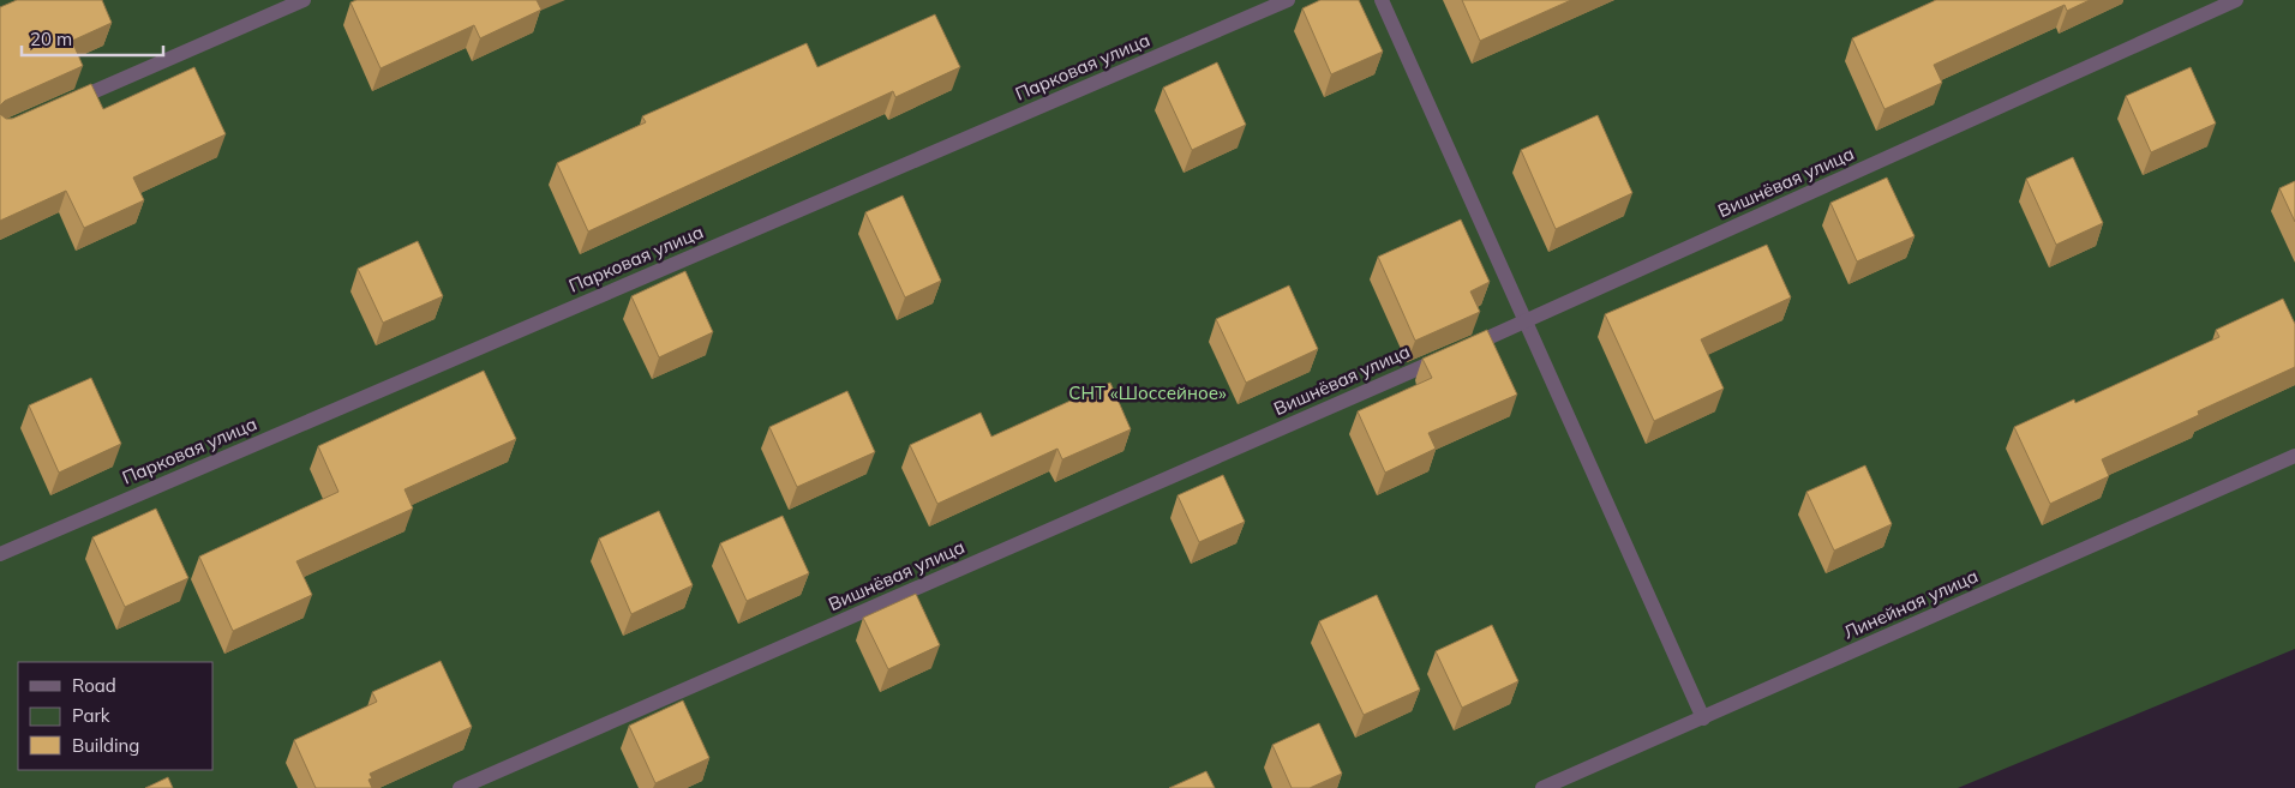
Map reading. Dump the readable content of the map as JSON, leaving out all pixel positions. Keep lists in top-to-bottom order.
{
  "streets": {
    "street": ["Парковая улица", "Вишнёвая улица", "Линейная улица"]
  },
  "parks": ["СНТ «Шоссейное»"],
  "legend": ["Road", "Park", "Building"],
  "scale_bar": "20 m"
}
